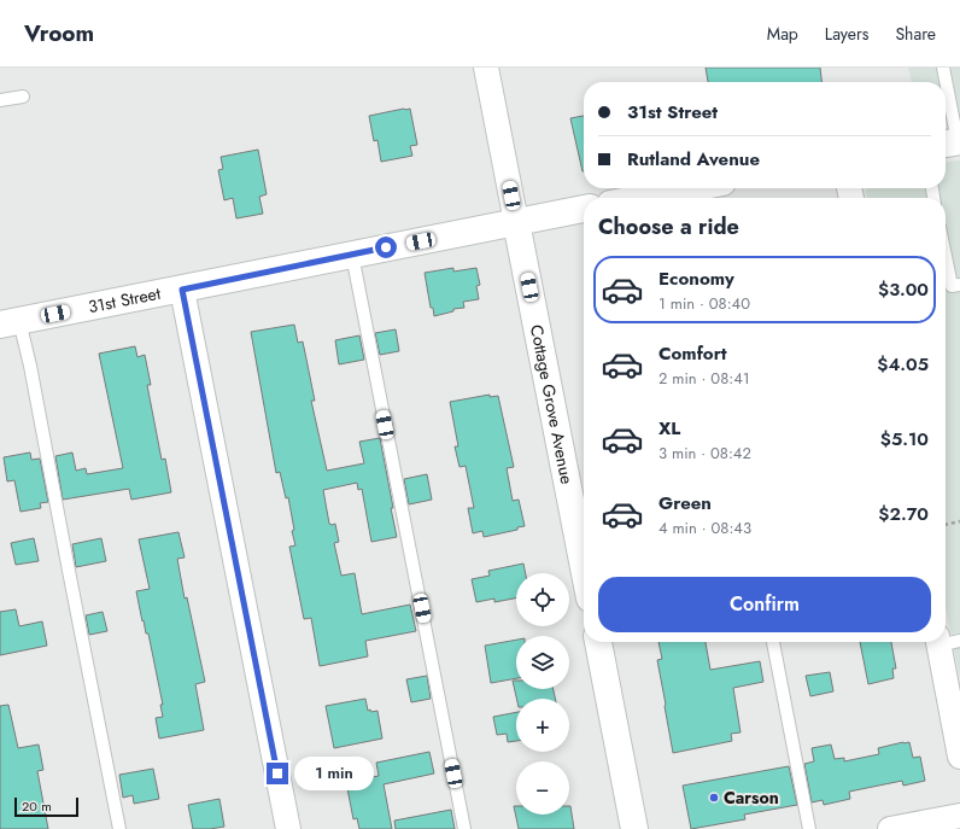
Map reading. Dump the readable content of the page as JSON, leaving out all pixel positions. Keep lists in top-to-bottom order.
{
  "streets": {
    "main road": ["31st Street", "Cottage Grove Avenue"]
  },
  "crossings": [
    ["31st Street", "Cottage Grove Avenue"]
  ],
  "places": ["Carson"],
  "scale_bar": "20 m",
  "page": {
    "header": "Vroom",
    "nav": ["Map", "Layers", "Share"],
    "banner": ["31st Street", "Rutland Avenue"],
    "heading": "Choose a ride",
    "list": [
      {
        "name": "Economy",
        "note": "1 min · 08:40",
        "value": "$3.00"
      },
      {
        "name": "Comfort",
        "note": "2 min · 08:41",
        "value": "$4.05"
      },
      {
        "name": "XL",
        "note": "3 min · 08:42",
        "value": "$5.10"
      },
      {
        "name": "Green",
        "note": "4 min · 08:43",
        "value": "$2.70"
      }
    ],
    "buttons": "Confirm",
    "map_buttons": ["+", "−"],
    "bubble": "1 min",
    "scale": "20 m"
  }
}
